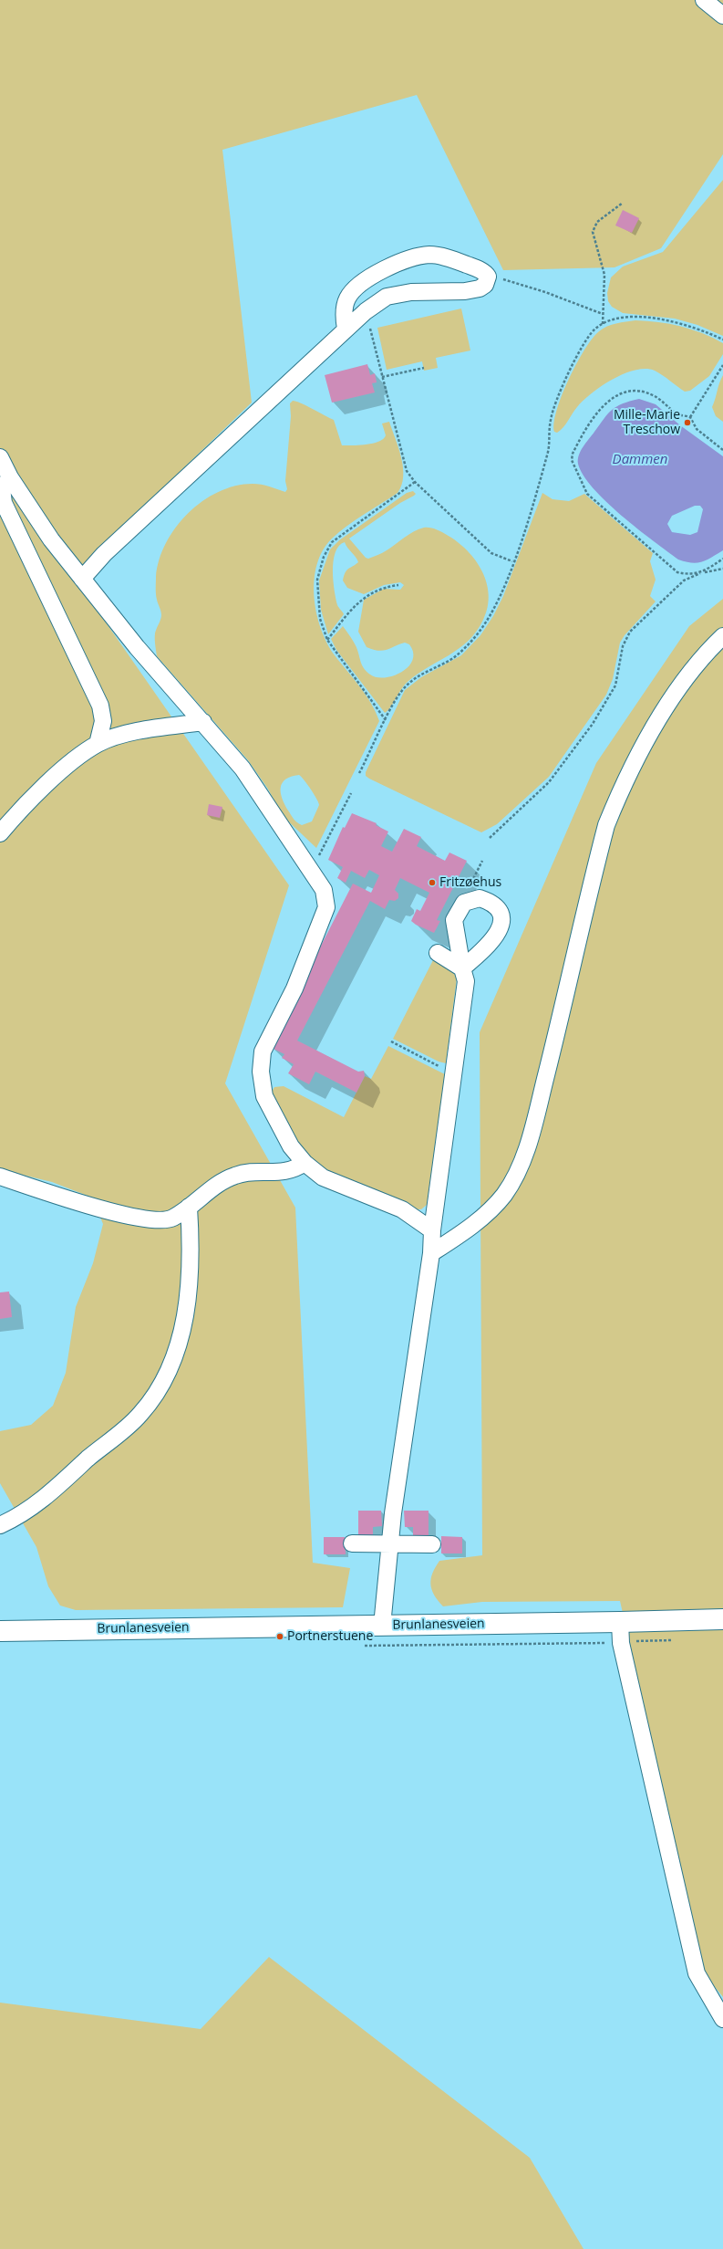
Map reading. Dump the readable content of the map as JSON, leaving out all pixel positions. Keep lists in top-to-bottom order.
{
  "streets": {
    "main road": ["Brunlanesveien"]
  },
  "water": ["Dammen"],
  "places": ["Mille-Marie Treschow", "Fritzøehus", "Portnerstuene"]
}
